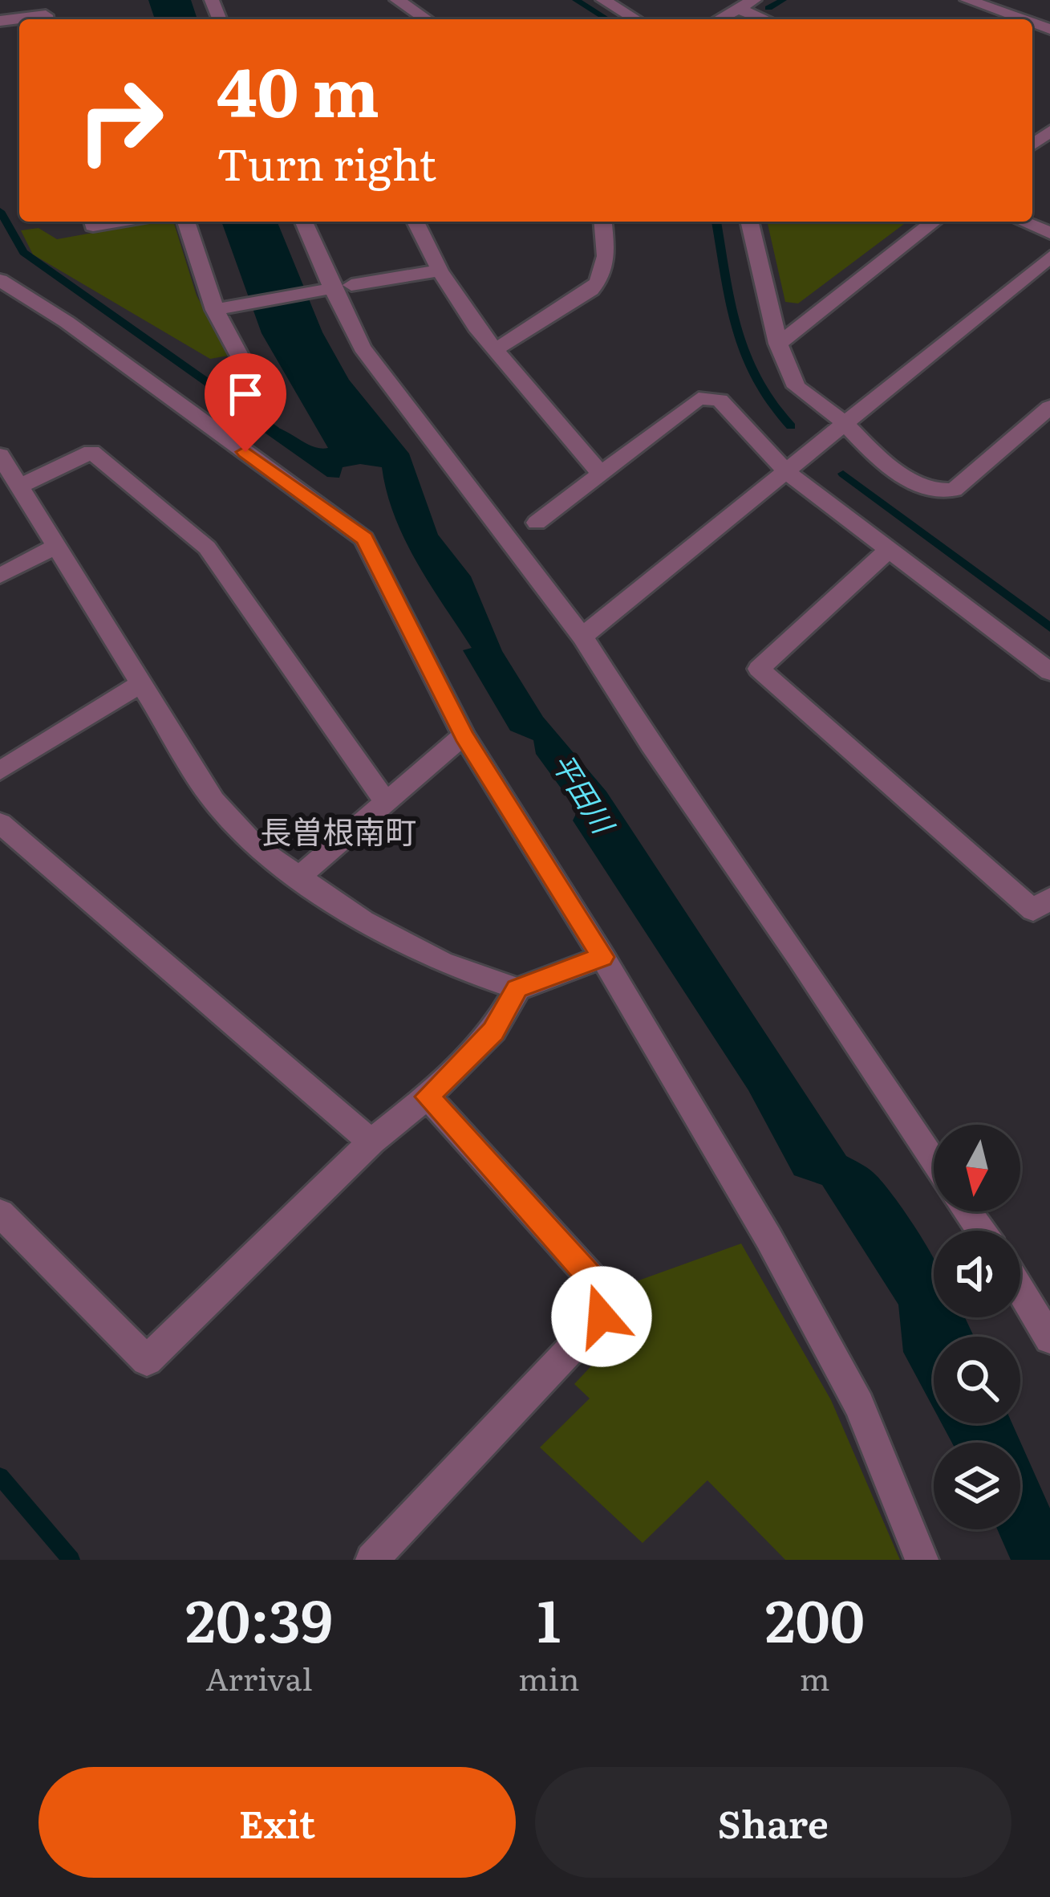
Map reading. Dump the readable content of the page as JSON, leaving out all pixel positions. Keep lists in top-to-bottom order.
{
  "districts": ["長曽根南町"],
  "water": ["平田川"],
  "north": "bottom",
  "page": {
    "turn": ["40 m", "Turn right"],
    "eta": [
      "20:39",
      "Arrival",
      "1",
      "min",
      "200",
      "m"
    ],
    "buttons": ["Exit", "Share"]
  }
}
